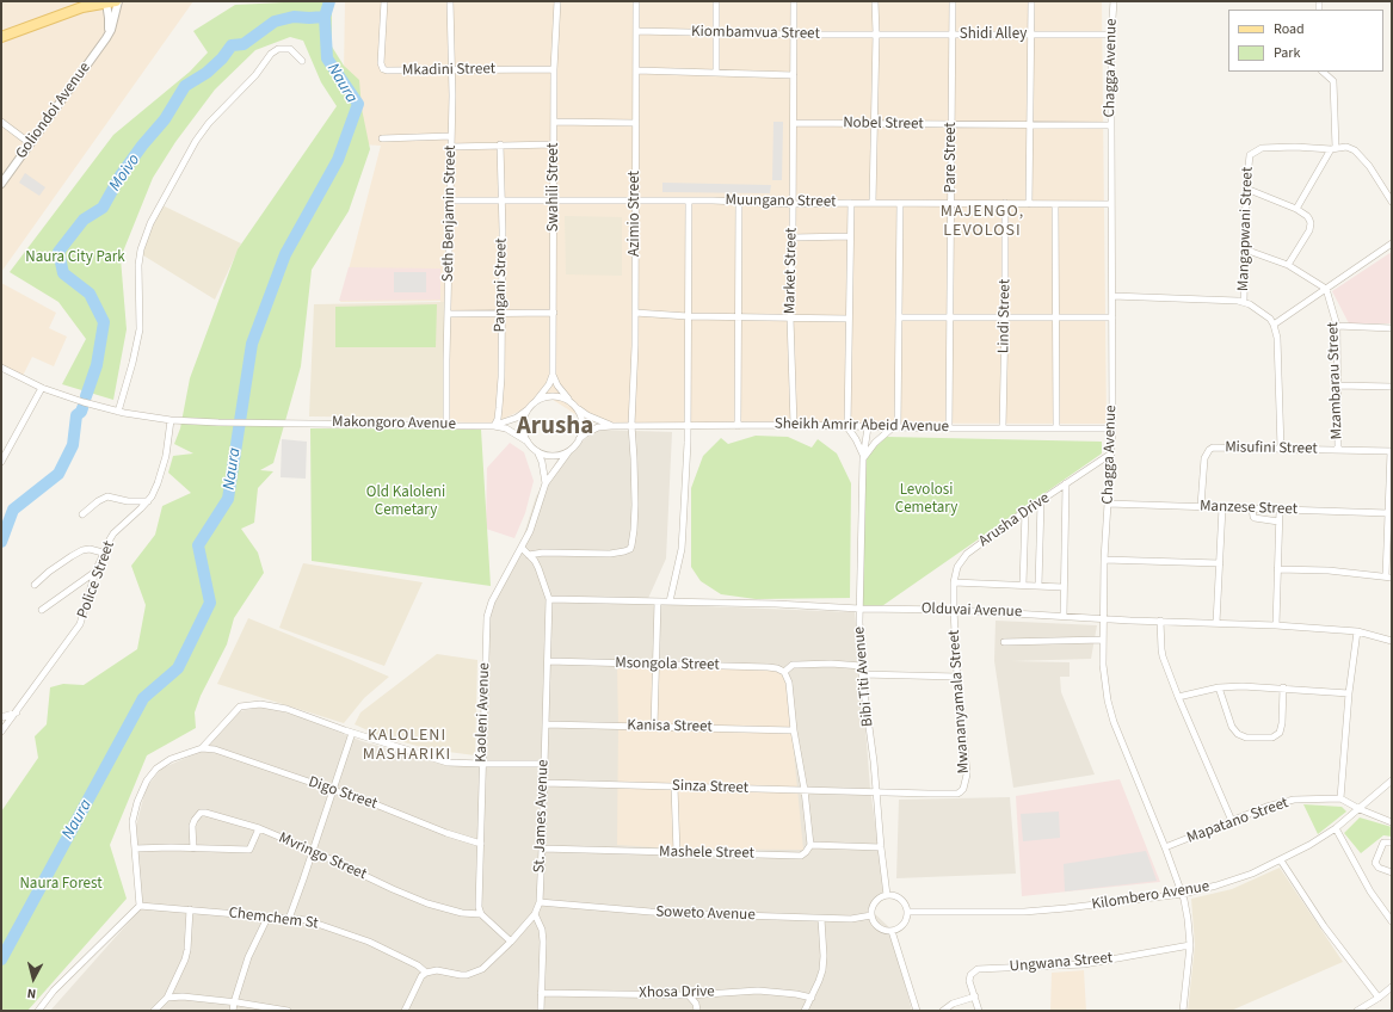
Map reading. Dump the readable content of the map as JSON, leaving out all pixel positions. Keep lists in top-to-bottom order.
{
  "streets": {
    "street": [
      "Kiombamvua Street",
      "Shidi Alley",
      "Chagga Avenue",
      "Mkadini Street",
      "Goliondoi Avenue",
      "Nobel Street",
      "Pare Street",
      "Swahili Street",
      "Muungano Street",
      "Seth Benjamin Street",
      "Azimio Street",
      "Mangapwani Street",
      "Market Street",
      "Pangani Street",
      "Lindi Street",
      "Mzambarau Street",
      "Makongoro Avenue",
      "Sheikh Amrir Abeid Avenue",
      "Misufini Street",
      "Manzese Street",
      "Arusha Drive",
      "Police Street",
      "Olduvai Avenue",
      "Msongola Street",
      "Bibi Titi Avenue",
      "Mwananyamala Street",
      "Kaoleni Avenue",
      "Kanisa Street",
      "Sinza Street",
      "Digo Street",
      "St. James Avenue",
      "Mapatano Street",
      "Mashele Street",
      "Mvringo Street",
      "Kilombero Avenue",
      "Soweto Avenue",
      "Chemchem St",
      "Ungwana Street",
      "Xhosa Drive"
    ]
  },
  "crossings": [
    ["Kiombamvua Street", "Shidi Alley"],
    ["Kiombamvua Street", "Azimio Street"],
    ["Kiombamvua Street", "Market Street"],
    ["Shidi Alley", "Chagga Avenue"],
    ["Shidi Alley", "Pare Street"],
    ["Chagga Avenue", "Nobel Street"],
    ["Chagga Avenue", "Muungano Street"],
    ["Chagga Avenue", "Sheikh Amrir Abeid Avenue"],
    ["Chagga Avenue", "Manzese Street"],
    ["Chagga Avenue", "Arusha Drive"],
    ["Chagga Avenue", "Olduvai Avenue"],
    ["Chagga Avenue", "Mapatano Street"],
    ["Chagga Avenue", "Kilombero Avenue"],
    ["Chagga Avenue", "Ungwana Street"],
    ["Mkadini Street", "Swahili Street"],
    ["Mkadini Street", "Seth Benjamin Street"],
    ["Nobel Street", "Pare Street"],
    ["Nobel Street", "Market Street"],
    ["Pare Street", "Muungano Street"],
    ["Pare Street", "Sheikh Amrir Abeid Avenue"],
    ["Swahili Street", "Muungano Street"],
    ["Swahili Street", "Makongoro Avenue"],
    ["Swahili Street", "Sheikh Amrir Abeid Avenue"],
    ["Swahili Street", "Kaoleni Avenue"],
    ["Muungano Street", "Seth Benjamin Street"],
    ["Muungano Street", "Azimio Street"],
    ["Muungano Street", "Market Street"],
    ["Muungano Street", "Pangani Street"],
    ["Muungano Street", "Lindi Street"],
    ["Seth Benjamin Street", "Makongoro Avenue"],
    ["Azimio Street", "Sheikh Amrir Abeid Avenue"],
    ["Azimio Street", "St. James Avenue"],
    ["Market Street", "Sheikh Amrir Abeid Avenue"],
    ["Pangani Street", "Makongoro Avenue"],
    ["Lindi Street", "Sheikh Amrir Abeid Avenue"],
    ["Mzambarau Street", "Misufini Street"],
    ["Makongoro Avenue", "Sheikh Amrir Abeid Avenue"],
    ["Makongoro Avenue", "Police Street"],
    ["Makongoro Avenue", "Kaoleni Avenue"],
    ["Sheikh Amrir Abeid Avenue", "Bibi Titi Avenue"],
    ["Sheikh Amrir Abeid Avenue", "Kaoleni Avenue"],
    ["Misufini Street", "Manzese Street"],
    ["Arusha Drive", "Olduvai Avenue"],
    ["Arusha Drive", "Mwananyamala Street"],
    ["Olduvai Avenue", "Bibi Titi Avenue"],
    ["Olduvai Avenue", "Mwananyamala Street"],
    ["Olduvai Avenue", "St. James Avenue"],
    ["Msongola Street", "St. James Avenue"],
    ["Bibi Titi Avenue", "Mwananyamala Street"],
    ["Bibi Titi Avenue", "Sinza Street"],
    ["Bibi Titi Avenue", "Kilombero Avenue"],
    ["Bibi Titi Avenue", "Soweto Avenue"],
    ["Mwananyamala Street", "Sinza Street"],
    ["Kaoleni Avenue", "Digo Street"],
    ["Kaoleni Avenue", "St. James Avenue"],
    ["Kaoleni Avenue", "Mvringo Street"],
    ["Kanisa Street", "St. James Avenue"],
    ["Sinza Street", "St. James Avenue"],
    ["St. James Avenue", "Mashele Street"],
    ["St. James Avenue", "Soweto Avenue"],
    ["St. James Avenue", "Chemchem St"],
    ["Kilombero Avenue", "Soweto Avenue"]
  ],
  "districts": ["MAJENGO, LEVOLOSI", "Arusha", "KALOLENI MASHARIKI"],
  "water": ["Naura", "Moivo"],
  "parks": [
    "Naura City Park",
    "Levolosi Cemetary",
    "Old Kaloleni Cemetary",
    "Naura Forest"
  ],
  "legend": ["Road", "Park"],
  "north": "bottom"
}
